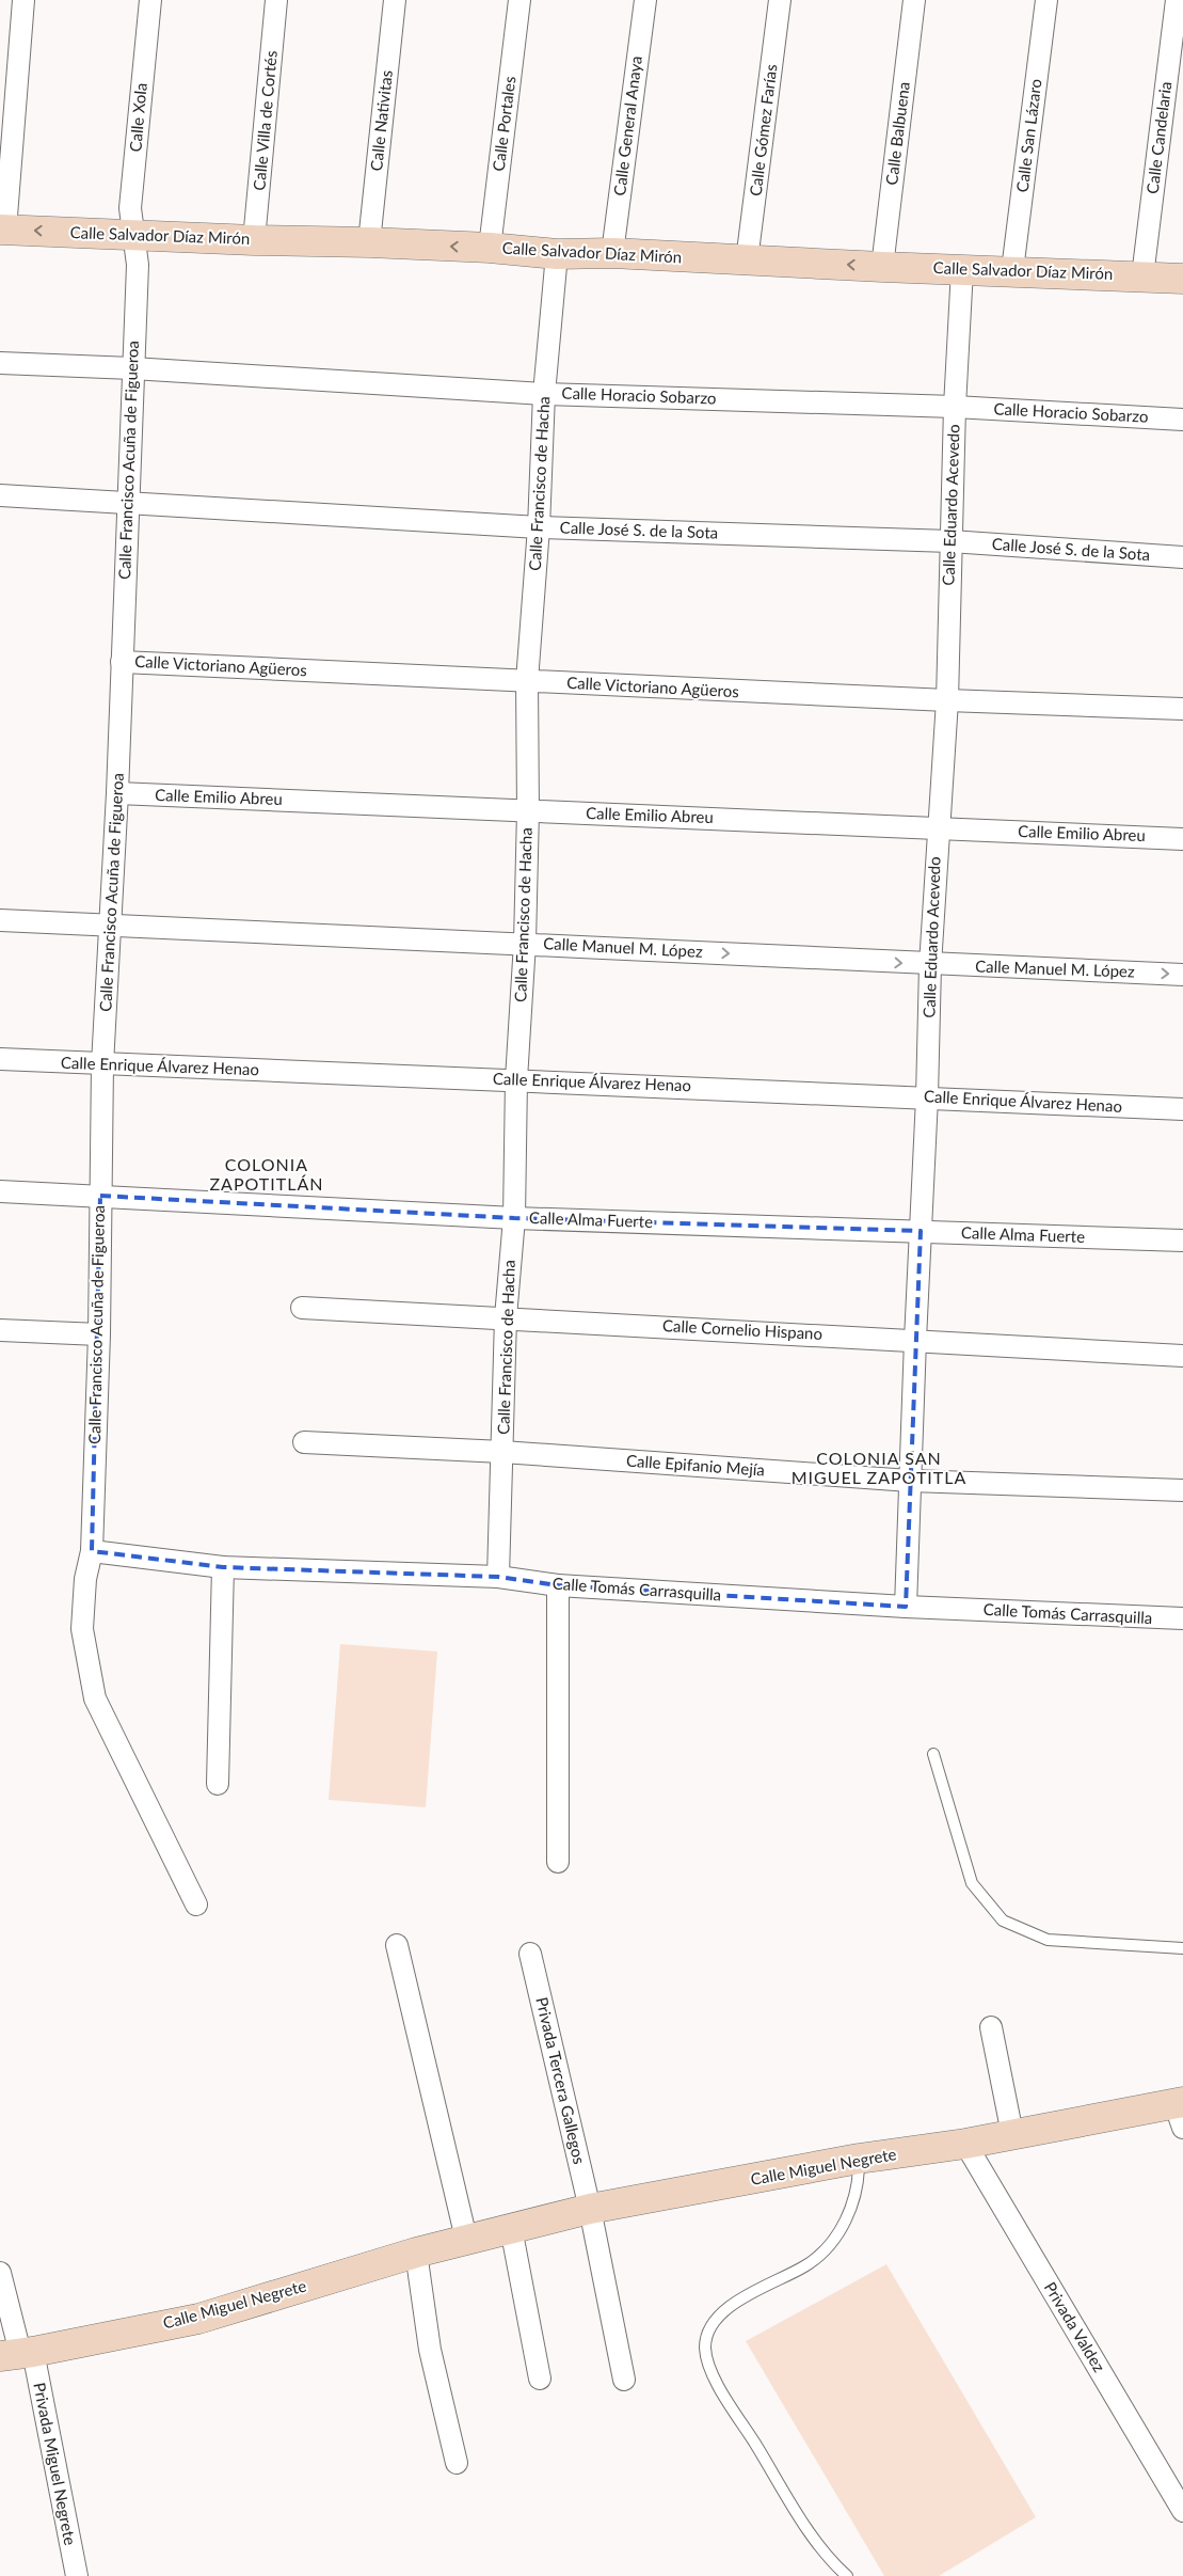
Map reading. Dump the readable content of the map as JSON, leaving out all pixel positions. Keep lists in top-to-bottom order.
{
  "streets": {
    "street": [
      "Calle Xola",
      "Calle Villa de Cortés",
      "Calle Nativitas",
      "Calle Portales",
      "Calle General Anaya",
      "Calle Gómez Farías",
      "Calle Balbuena",
      "Calle San Lázaro",
      "Calle Candelaria",
      "Calle Salvador Díaz Mirón",
      "Calle Horacio Sobarzo",
      "Calle Francisco Acuña de Figueroa",
      "Calle Francisco de Hacha",
      "Calle Eduardo Acevedo",
      "Calle José S. de la Sota",
      "Calle Victoriano Agüeros",
      "Calle Emilio Abreu",
      "Calle Manuel M. López",
      "Calle Enrique Álvarez Henao",
      "Calle Alma Fuerte",
      "Calle Cornelio Hispano",
      "Calle Epifanio Mejía",
      "Calle Tomás Carrasquilla",
      "Privada Tercera Gallegos",
      "Calle Miguel Negrete",
      "Privada Valdez",
      "Privada Miguel Negrete"
    ]
  },
  "crossings": [
    ["Calle Xola", "Calle Salvador Díaz Mirón"],
    ["Calle Xola", "Calle Francisco Acuña de Figueroa"],
    ["Calle Villa de Cortés", "Calle Salvador Díaz Mirón"],
    ["Calle Nativitas", "Calle Salvador Díaz Mirón"],
    ["Calle Portales", "Calle Salvador Díaz Mirón"],
    ["Calle General Anaya", "Calle Salvador Díaz Mirón"],
    ["Calle Gómez Farías", "Calle Salvador Díaz Mirón"],
    ["Calle Balbuena", "Calle Salvador Díaz Mirón"],
    ["Calle San Lázaro", "Calle Salvador Díaz Mirón"],
    ["Calle Candelaria", "Calle Salvador Díaz Mirón"],
    ["Calle Salvador Díaz Mirón", "Calle Francisco Acuña de Figueroa"],
    ["Calle Salvador Díaz Mirón", "Calle Francisco de Hacha"],
    ["Calle Salvador Díaz Mirón", "Calle Eduardo Acevedo"],
    ["Calle Horacio Sobarzo", "Calle Francisco Acuña de Figueroa"],
    ["Calle Horacio Sobarzo", "Calle Francisco de Hacha"],
    ["Calle Horacio Sobarzo", "Calle Eduardo Acevedo"],
    ["Calle Francisco Acuña de Figueroa", "Calle José S. de la Sota"],
    ["Calle Francisco Acuña de Figueroa", "Calle Victoriano Agüeros"],
    ["Calle Francisco Acuña de Figueroa", "Calle Emilio Abreu"],
    ["Calle Francisco Acuña de Figueroa", "Calle Manuel M. López"],
    ["Calle Francisco Acuña de Figueroa", "Calle Enrique Álvarez Henao"],
    ["Calle Francisco Acuña de Figueroa", "Calle Alma Fuerte"],
    ["Calle Francisco Acuña de Figueroa", "Calle Tomás Carrasquilla"],
    ["Calle Francisco de Hacha", "Calle José S. de la Sota"],
    ["Calle Francisco de Hacha", "Calle Victoriano Agüeros"],
    ["Calle Francisco de Hacha", "Calle Emilio Abreu"],
    ["Calle Francisco de Hacha", "Calle Manuel M. López"],
    ["Calle Francisco de Hacha", "Calle Enrique Álvarez Henao"],
    ["Calle Francisco de Hacha", "Calle Alma Fuerte"],
    ["Calle Francisco de Hacha", "Calle Cornelio Hispano"],
    ["Calle Francisco de Hacha", "Calle Epifanio Mejía"],
    ["Calle Francisco de Hacha", "Calle Tomás Carrasquilla"],
    ["Calle Eduardo Acevedo", "Calle José S. de la Sota"],
    ["Calle Eduardo Acevedo", "Calle Victoriano Agüeros"],
    ["Calle Eduardo Acevedo", "Calle Emilio Abreu"],
    ["Calle Eduardo Acevedo", "Calle Manuel M. López"],
    ["Calle Eduardo Acevedo", "Calle Enrique Álvarez Henao"],
    ["Calle Eduardo Acevedo", "Calle Alma Fuerte"],
    ["Calle Eduardo Acevedo", "Calle Cornelio Hispano"],
    ["Calle Eduardo Acevedo", "Calle Epifanio Mejía"],
    ["Calle Eduardo Acevedo", "Calle Tomás Carrasquilla"],
    ["Privada Tercera Gallegos", "Calle Miguel Negrete"],
    ["Calle Miguel Negrete", "Privada Valdez"],
    ["Calle Miguel Negrete", "Privada Miguel Negrete"]
  ],
  "one_way": ["Calle Manuel M. López"],
  "districts": ["COLONIA ZAPOTITLÁN", "COLONIA SAN MIGUEL ZAPOTITLA"]
}
